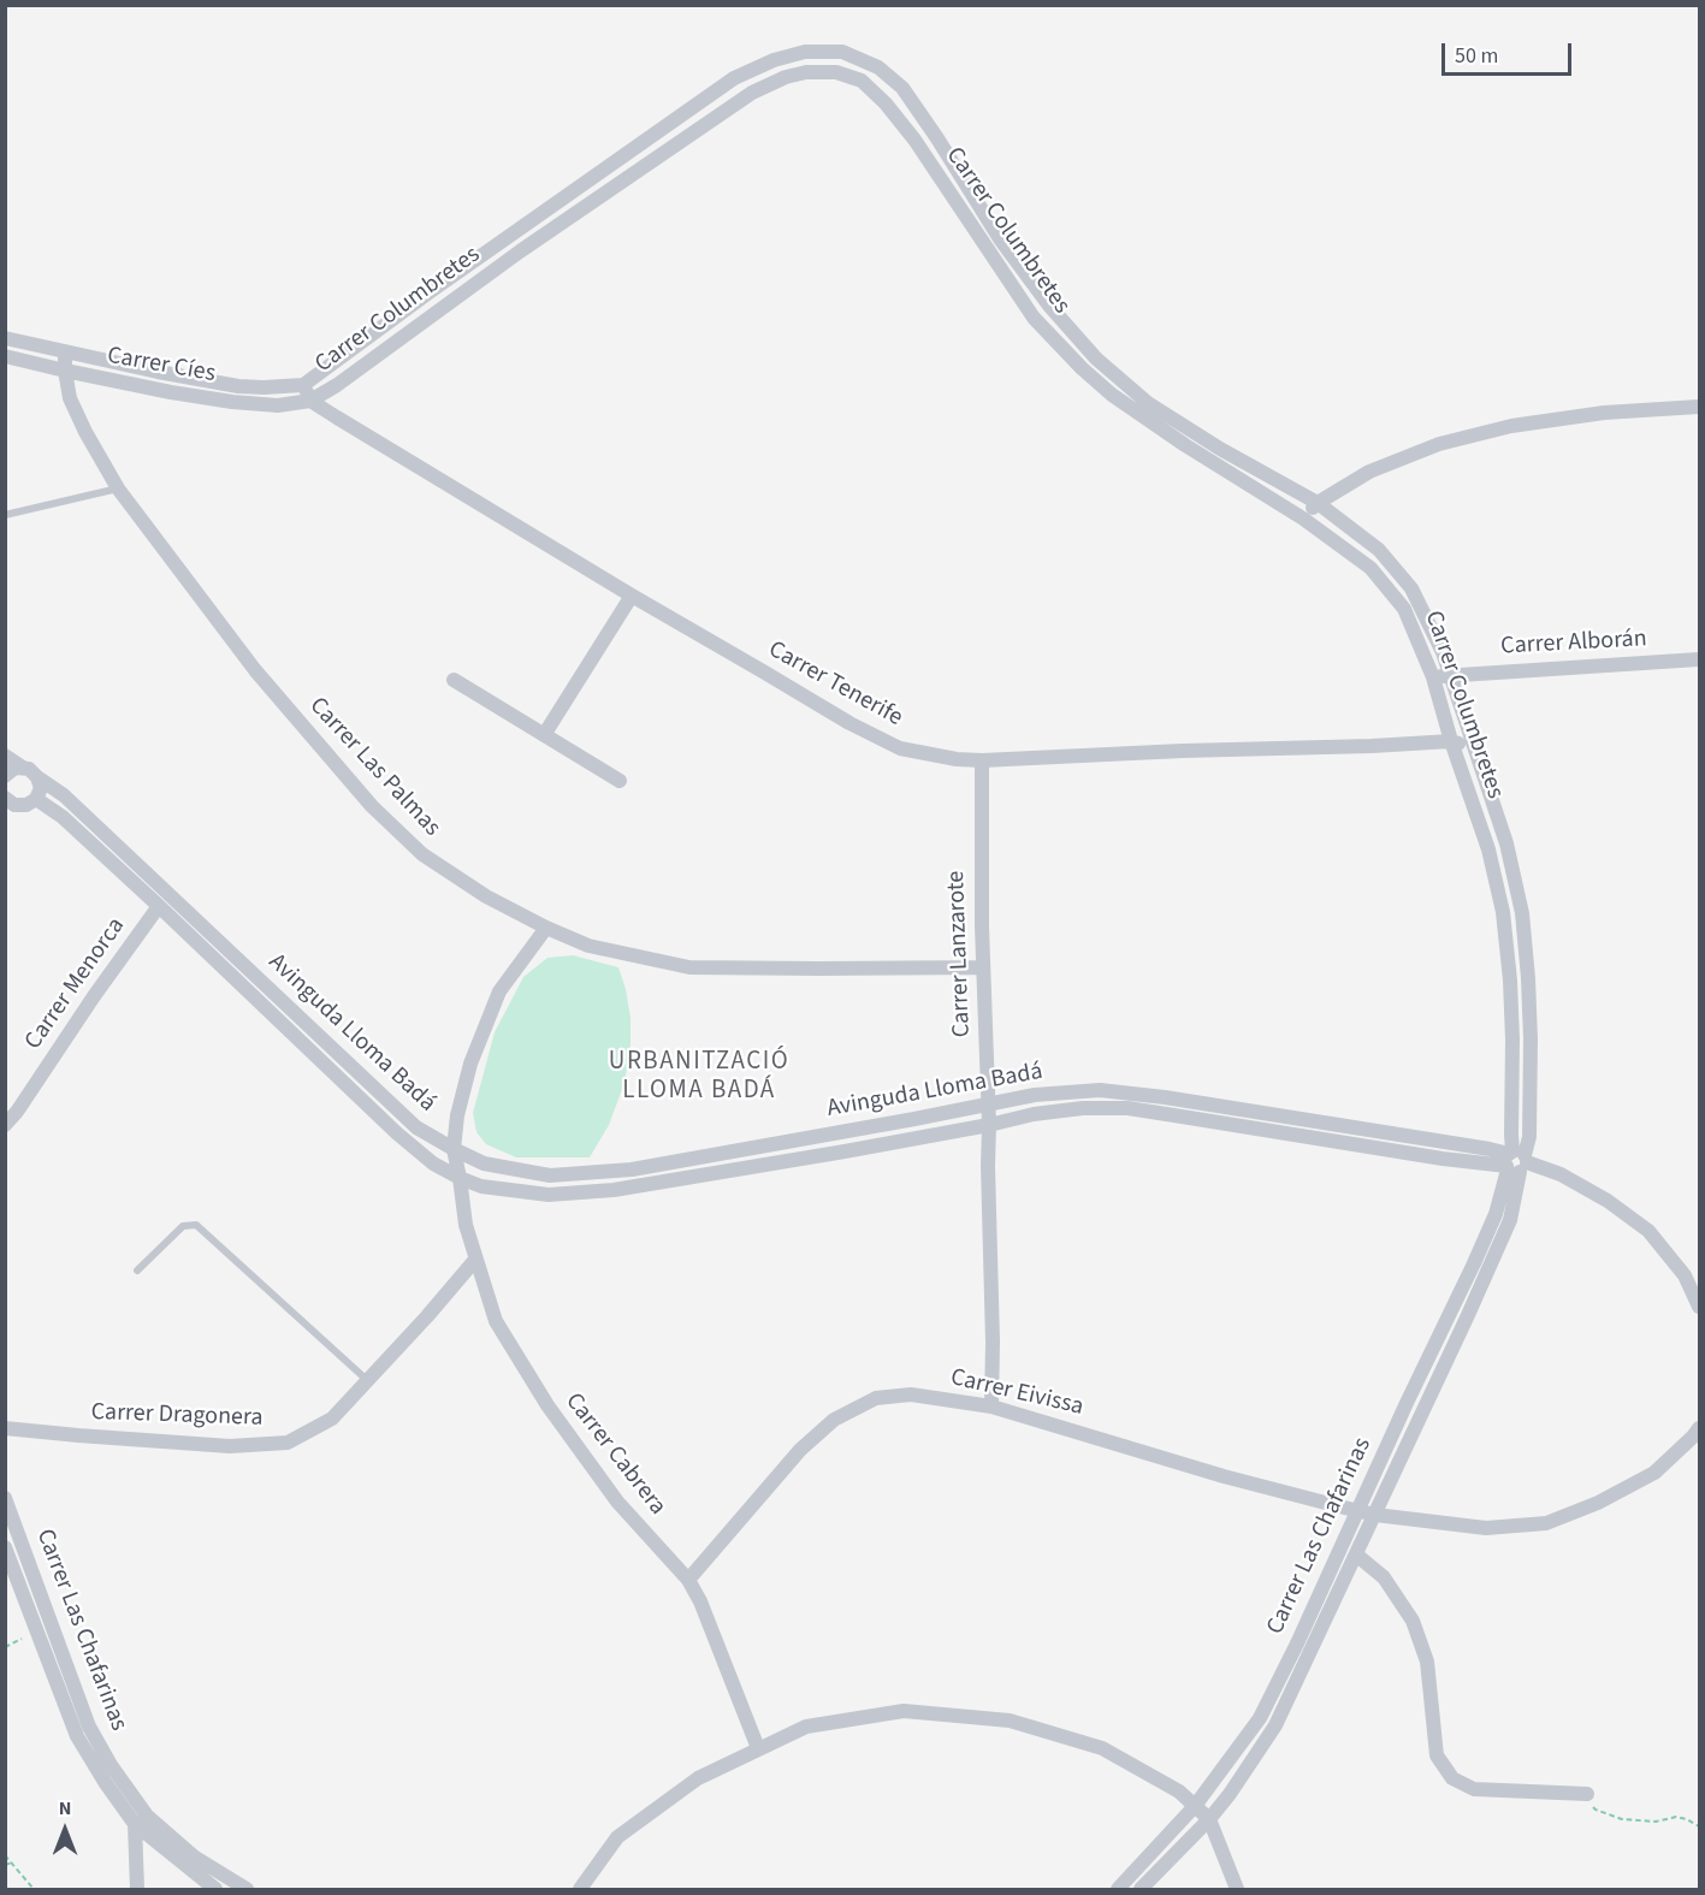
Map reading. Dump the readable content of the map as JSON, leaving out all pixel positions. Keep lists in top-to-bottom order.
{
  "streets": {
    "street": [
      "Carrer Columbretes",
      "Carrer Cíes",
      "Carrer Alborán",
      "Carrer Tenerife",
      "Carrer Las Palmas",
      "Carrer Lanzarote",
      "Carrer Menorca",
      "Avinguda Lloma Badá",
      "Carrer Eivissa",
      "Carrer Dragonera",
      "Carrer Cabrera",
      "Carrer Las Chafarinas"
    ]
  },
  "crossings": [
    ["Carrer Columbretes", "Carrer Cíes"],
    ["Carrer Columbretes", "Carrer Alborán"],
    ["Carrer Columbretes", "Carrer Tenerife"],
    ["Carrer Columbretes", "Avinguda Lloma Badá"],
    ["Carrer Columbretes", "Carrer Las Chafarinas"],
    ["Carrer Cíes", "Carrer Tenerife"],
    ["Carrer Cíes", "Carrer Las Palmas"],
    ["Carrer Tenerife", "Carrer Lanzarote"],
    ["Carrer Las Palmas", "Carrer Lanzarote"],
    ["Carrer Las Palmas", "Carrer Cabrera"],
    ["Carrer Lanzarote", "Avinguda Lloma Badá"],
    ["Carrer Lanzarote", "Carrer Eivissa"],
    ["Carrer Menorca", "Avinguda Lloma Badá"],
    ["Avinguda Lloma Badá", "Carrer Cabrera"],
    ["Avinguda Lloma Badá", "Carrer Las Chafarinas"],
    ["Carrer Eivissa", "Carrer Cabrera"],
    ["Carrer Eivissa", "Carrer Las Chafarinas"],
    ["Carrer Dragonera", "Carrer Cabrera"]
  ],
  "districts": ["URBANITZACIÓ LLOMA BADÁ"],
  "scale_bar": "50 m",
  "north": "top"
}
